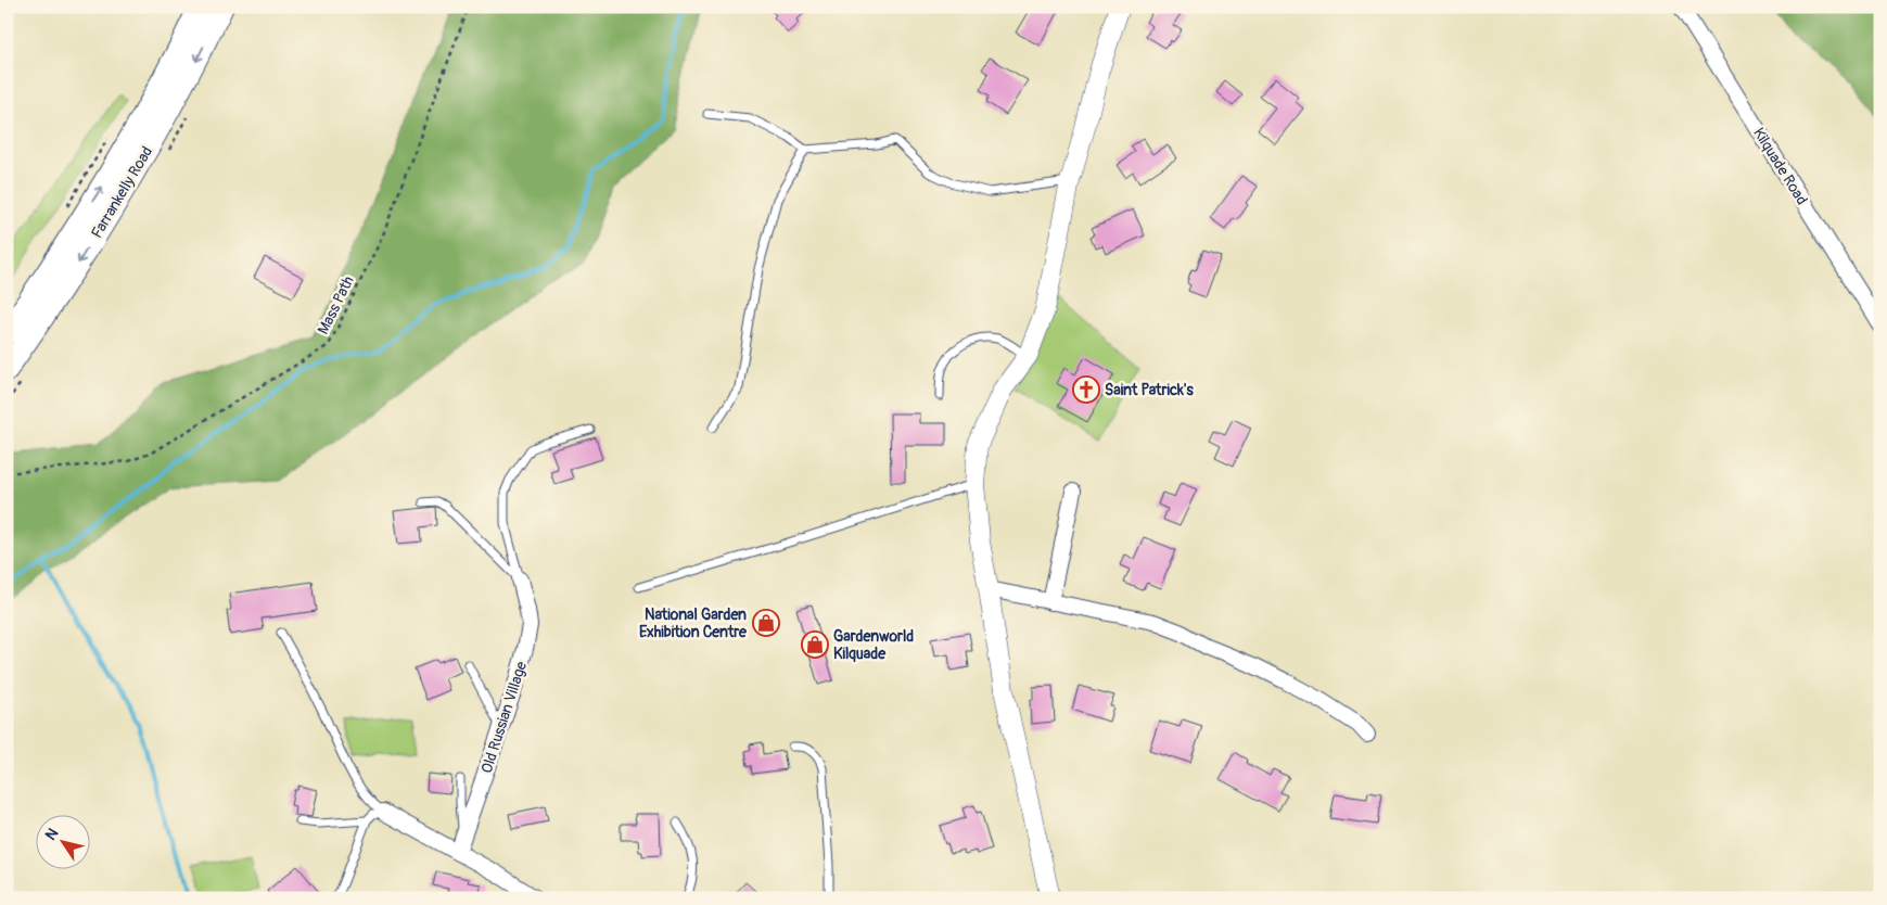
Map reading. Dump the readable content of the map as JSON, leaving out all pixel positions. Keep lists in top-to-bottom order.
{
  "streets": {
    "main road": ["Farrankelly Road"],
    "street": ["Kilquade Road", "Old Russian Village"],
    "path": ["Mass Path"]
  },
  "places": {
    "church": ["Saint Patrick's"],
    "shop": ["National Garden Exhibition Centre", "Gardenworld Kilquade"]
  },
  "north": "top left"
}
